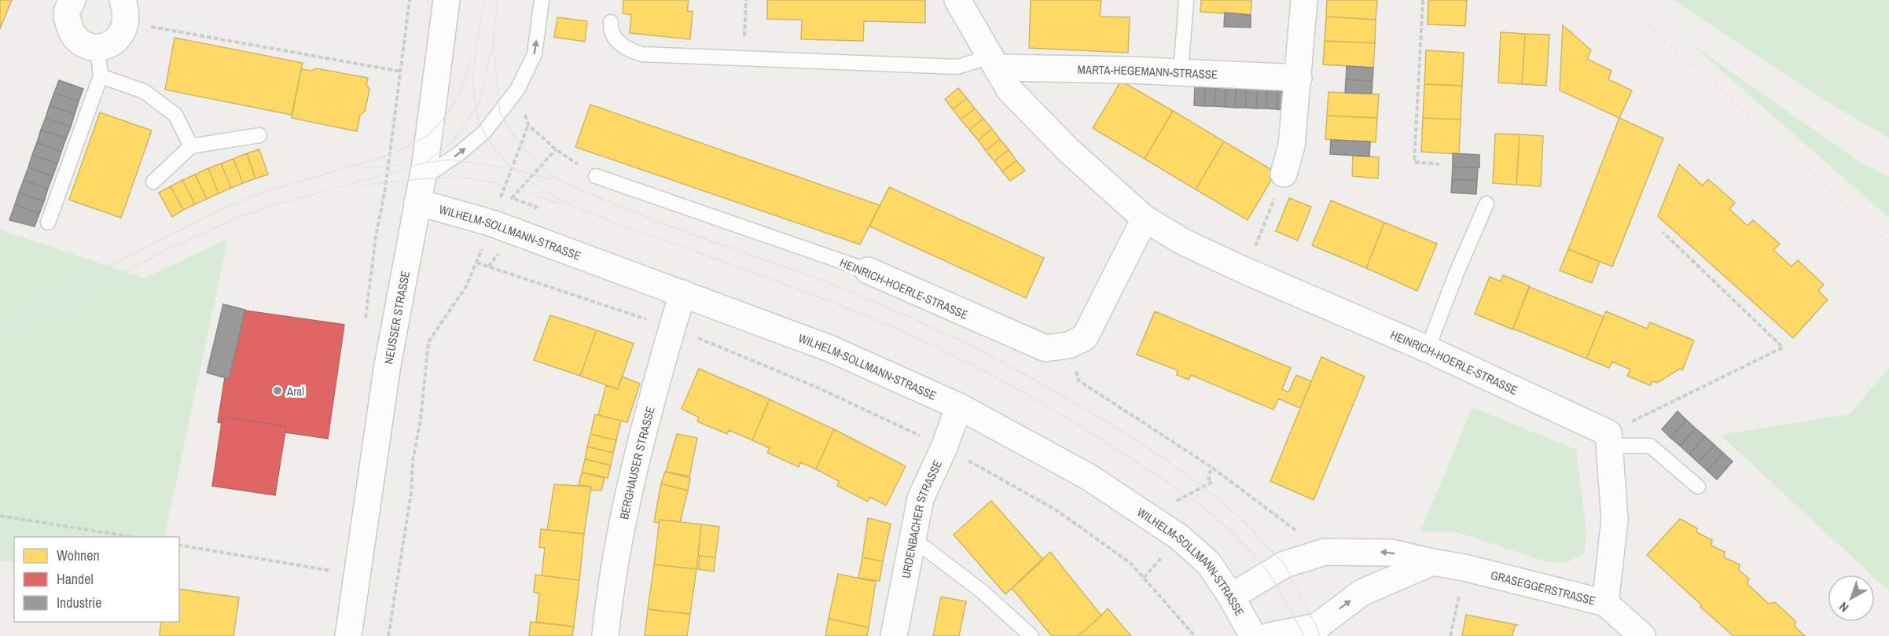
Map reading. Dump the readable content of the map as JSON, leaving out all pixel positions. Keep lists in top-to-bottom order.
{
  "streets": {
    "street": [
      "MARTA-HEGEMANN-STRASSE",
      "WILHELM-SOLLMANN-STRASSE",
      "HEINRICH-HOERLE-STRASSE",
      "NEUSSER STRASSE",
      "BERGHAUSER STRASSE",
      "URDENBACHER STRASSE",
      "GRASEGGERSTRASSE"
    ]
  },
  "crossings": [
    ["MARTA-HEGEMANN-STRASSE", "HEINRICH-HOERLE-STRASSE"],
    ["WILHELM-SOLLMANN-STRASSE", "NEUSSER STRASSE"],
    ["WILHELM-SOLLMANN-STRASSE", "BERGHAUSER STRASSE"],
    ["WILHELM-SOLLMANN-STRASSE", "URDENBACHER STRASSE"],
    ["WILHELM-SOLLMANN-STRASSE", "GRASEGGERSTRASSE"]
  ],
  "places": ["Aral"],
  "legend": ["Wohnen", "Handel", "Industrie"],
  "north": "bottom left"
}
